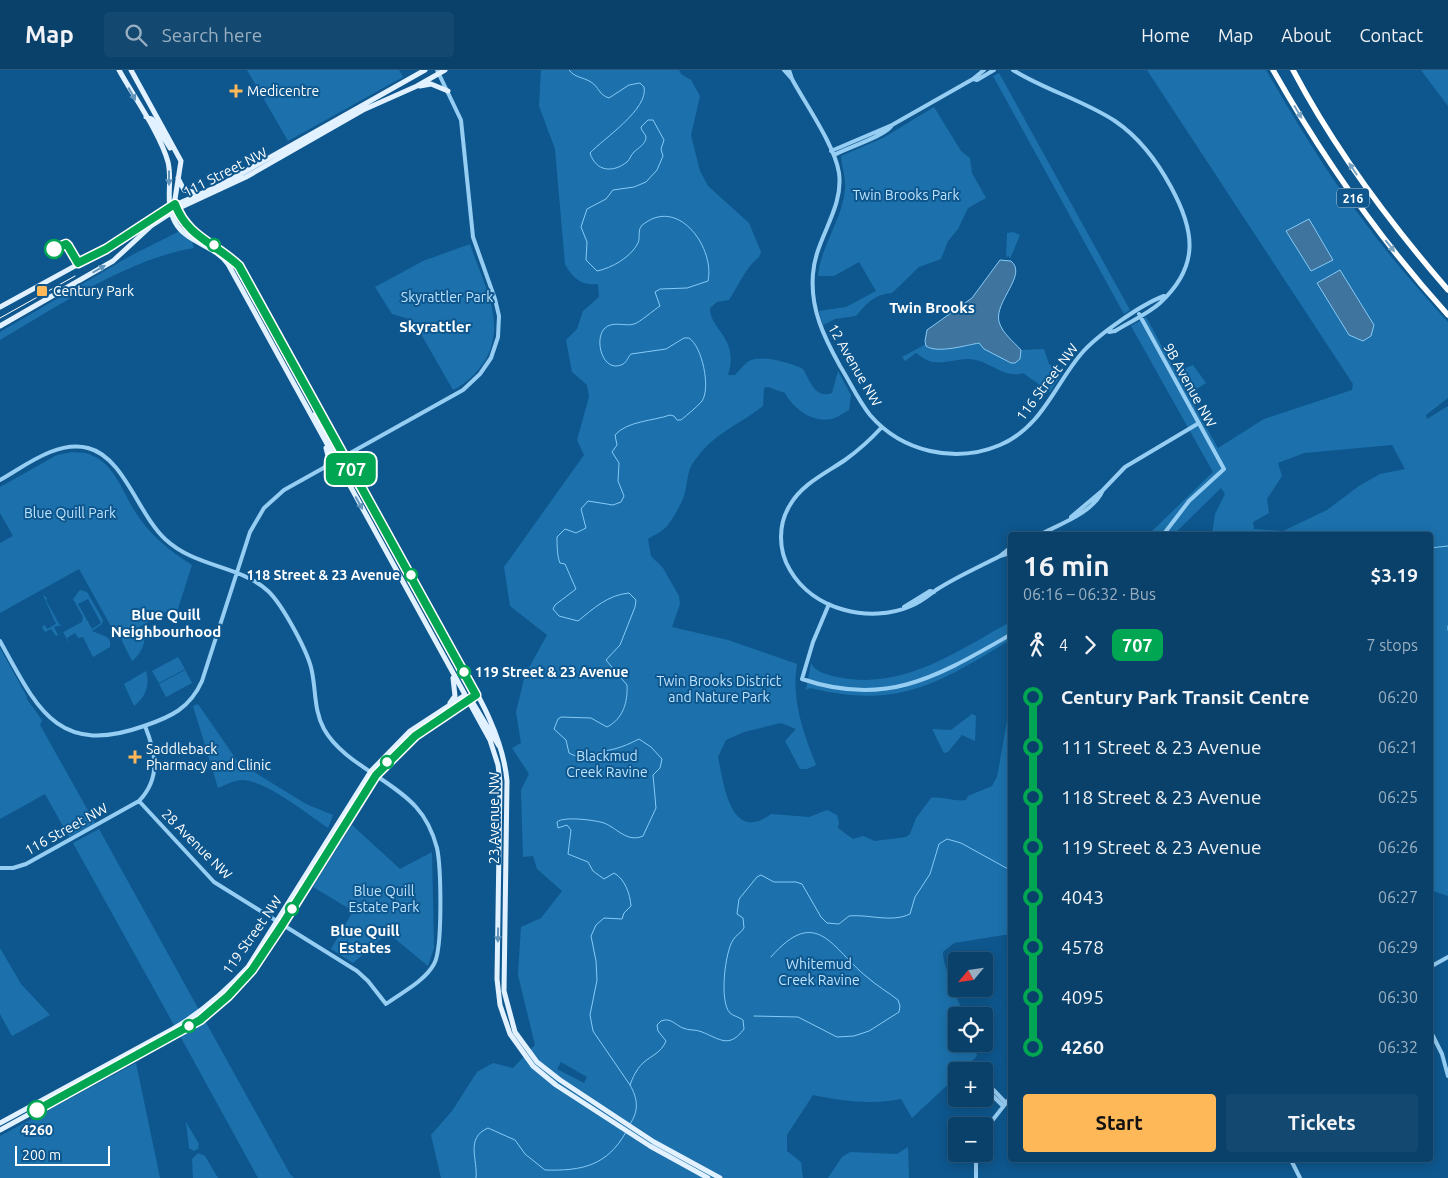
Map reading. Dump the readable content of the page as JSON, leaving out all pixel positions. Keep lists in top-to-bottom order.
{
  "streets": {
    "highway": ["216"],
    "main road": ["111 Street NW", "23 Avenue NW", "119 Street NW"],
    "street": [
      "12 Avenue NW",
      "116 Street NW",
      "9B Avenue NW",
      "28 Avenue NW"
    ]
  },
  "crossings": [
    ["111 Street NW", "23 Avenue NW"],
    ["12 Avenue NW", "116 Street NW"],
    ["116 Street NW", "9B Avenue NW"],
    ["116 Street NW", "28 Avenue NW"],
    ["23 Avenue NW", "119 Street NW"],
    ["28 Avenue NW", "119 Street NW"]
  ],
  "districts": [
    "Twin Brooks",
    "Skyrattler",
    "Blue Quill Neighbourhood",
    "Blue Quill Estates"
  ],
  "parks": [
    "Twin Brooks Park",
    "Skyrattler Park",
    "Blue Quill Park",
    "Twin Brooks District and Nature Park",
    "Blackmud Creek Ravine",
    "Blue Quill Estate Park",
    "Whitemud Creek Ravine"
  ],
  "places": {
    "health": ["Medicentre", "Saddleback Pharmacy and Clinic"],
    "transit": ["Century Park"],
    "other": ["118 Street & 23 Avenue", "119 Street & 23 Avenue", "4260"]
  },
  "lines": ["bus line 707"],
  "scale_bar": "200 m",
  "north": "bottom left",
  "page": {
    "header": "Map",
    "search": "Search here",
    "nav": [
      "Home",
      "Map",
      "About",
      "Contact"
    ],
    "on_map": "707",
    "heading": ["16 min", "06:16 – 06:32 · Bus", "$3.19"],
    "legs": ["4", "707", "7 stops"],
    "list": [
      {
        "name": "Century Park Transit Centre",
        "value": "06:20"
      },
      {
        "name": "111 Street & 23 Avenue",
        "value": "06:21"
      },
      {
        "name": "118 Street & 23 Avenue",
        "value": "06:25"
      },
      {
        "name": "119 Street & 23 Avenue",
        "value": "06:26"
      },
      {
        "name": "4043",
        "value": "06:27"
      },
      {
        "name": "4578",
        "value": "06:29"
      },
      {
        "name": "4095",
        "value": "06:30"
      },
      {
        "name": "4260",
        "value": "06:32"
      }
    ],
    "map_buttons": ["+", "−"],
    "buttons": ["Start", "Tickets"],
    "scale": "200 m"
  }
}
